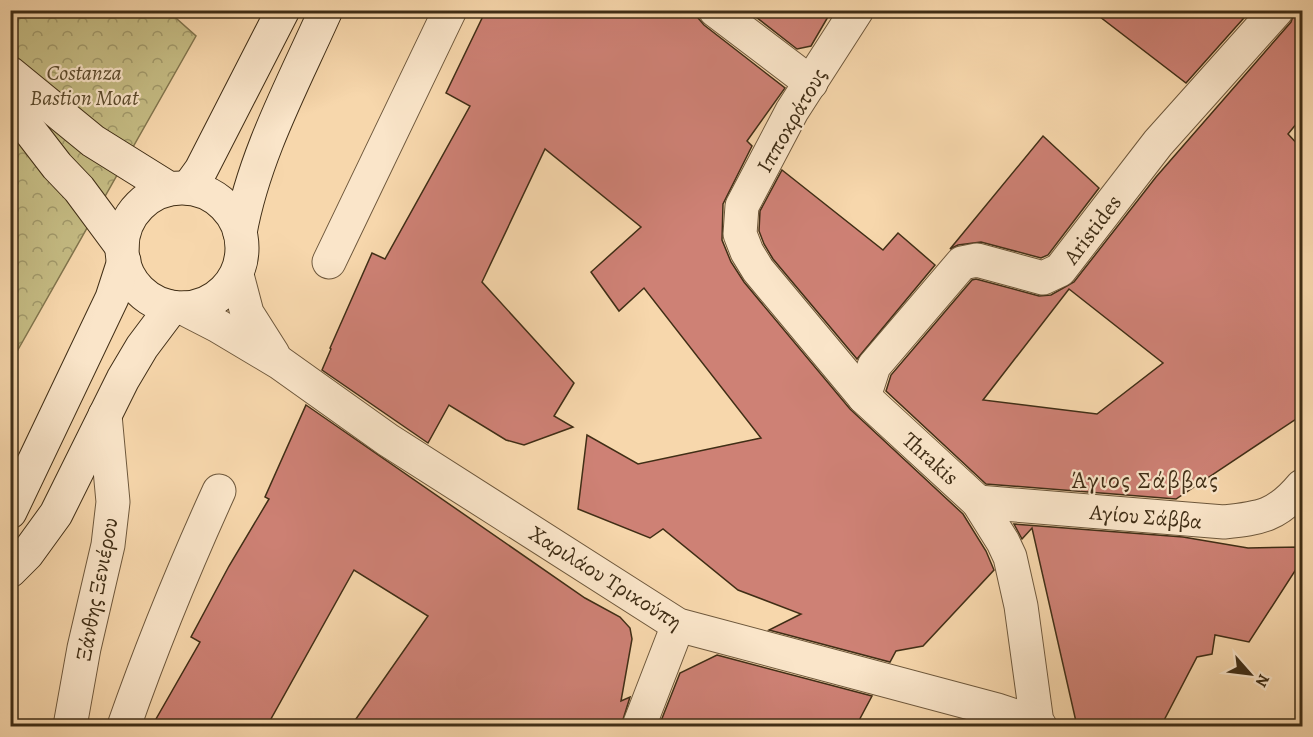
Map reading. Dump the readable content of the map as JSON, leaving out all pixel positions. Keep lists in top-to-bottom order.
{
  "streets": {
    "street": [
      "Ιπποκράτους",
      "Aristides",
      "Thrakis",
      "Αγίου Σάββα",
      "Χαριλάου Τρικούπη",
      "Ξάνθης Ξενιέρου"
    ]
  },
  "crossings": [
    ["Ιπποκράτους", "Thrakis"],
    ["Aristides", "Thrakis"],
    ["Thrakis", "Αγίου Σάββα"],
    ["Thrakis", "Χαριλάου Τρικούπη"]
  ],
  "districts": ["Άγιος Σάββας"],
  "parks": ["Costanza Bastion Moat"],
  "north": "bottom right"
}
